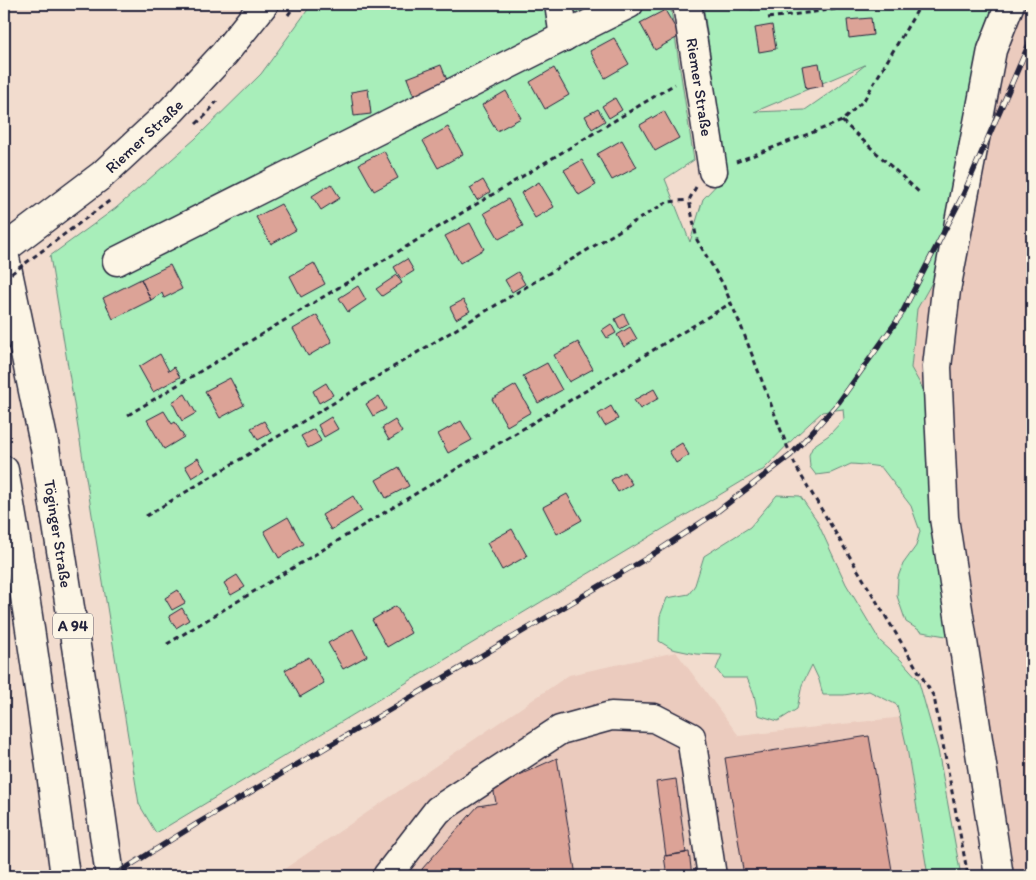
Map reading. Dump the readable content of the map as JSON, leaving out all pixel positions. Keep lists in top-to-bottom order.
{
  "streets": {
    "main road": ["Riemer Straße", "Töginger Straße", "A 94"]
  }
}
